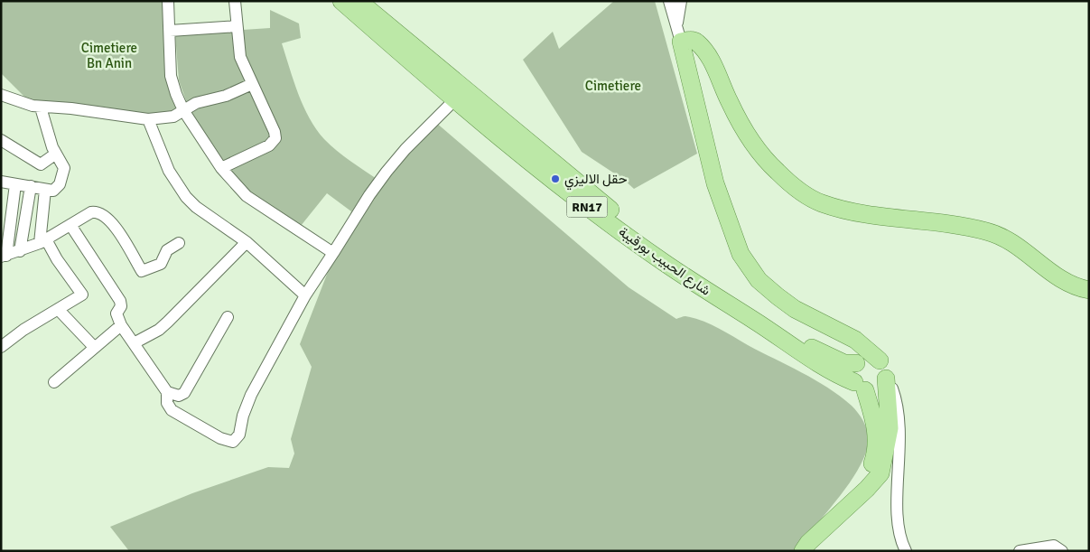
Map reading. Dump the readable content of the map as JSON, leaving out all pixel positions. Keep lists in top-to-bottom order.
{
  "streets": {
    "main road": ["RN17", "شارع الحبيب بورقيبة"]
  },
  "crossings": [
    ["RN17", "شارع الحبيب بورقيبة"]
  ],
  "parks": ["Cimetiere Bn Anin", "Cimetiere"],
  "places": ["حقل الاليزي"]
}
